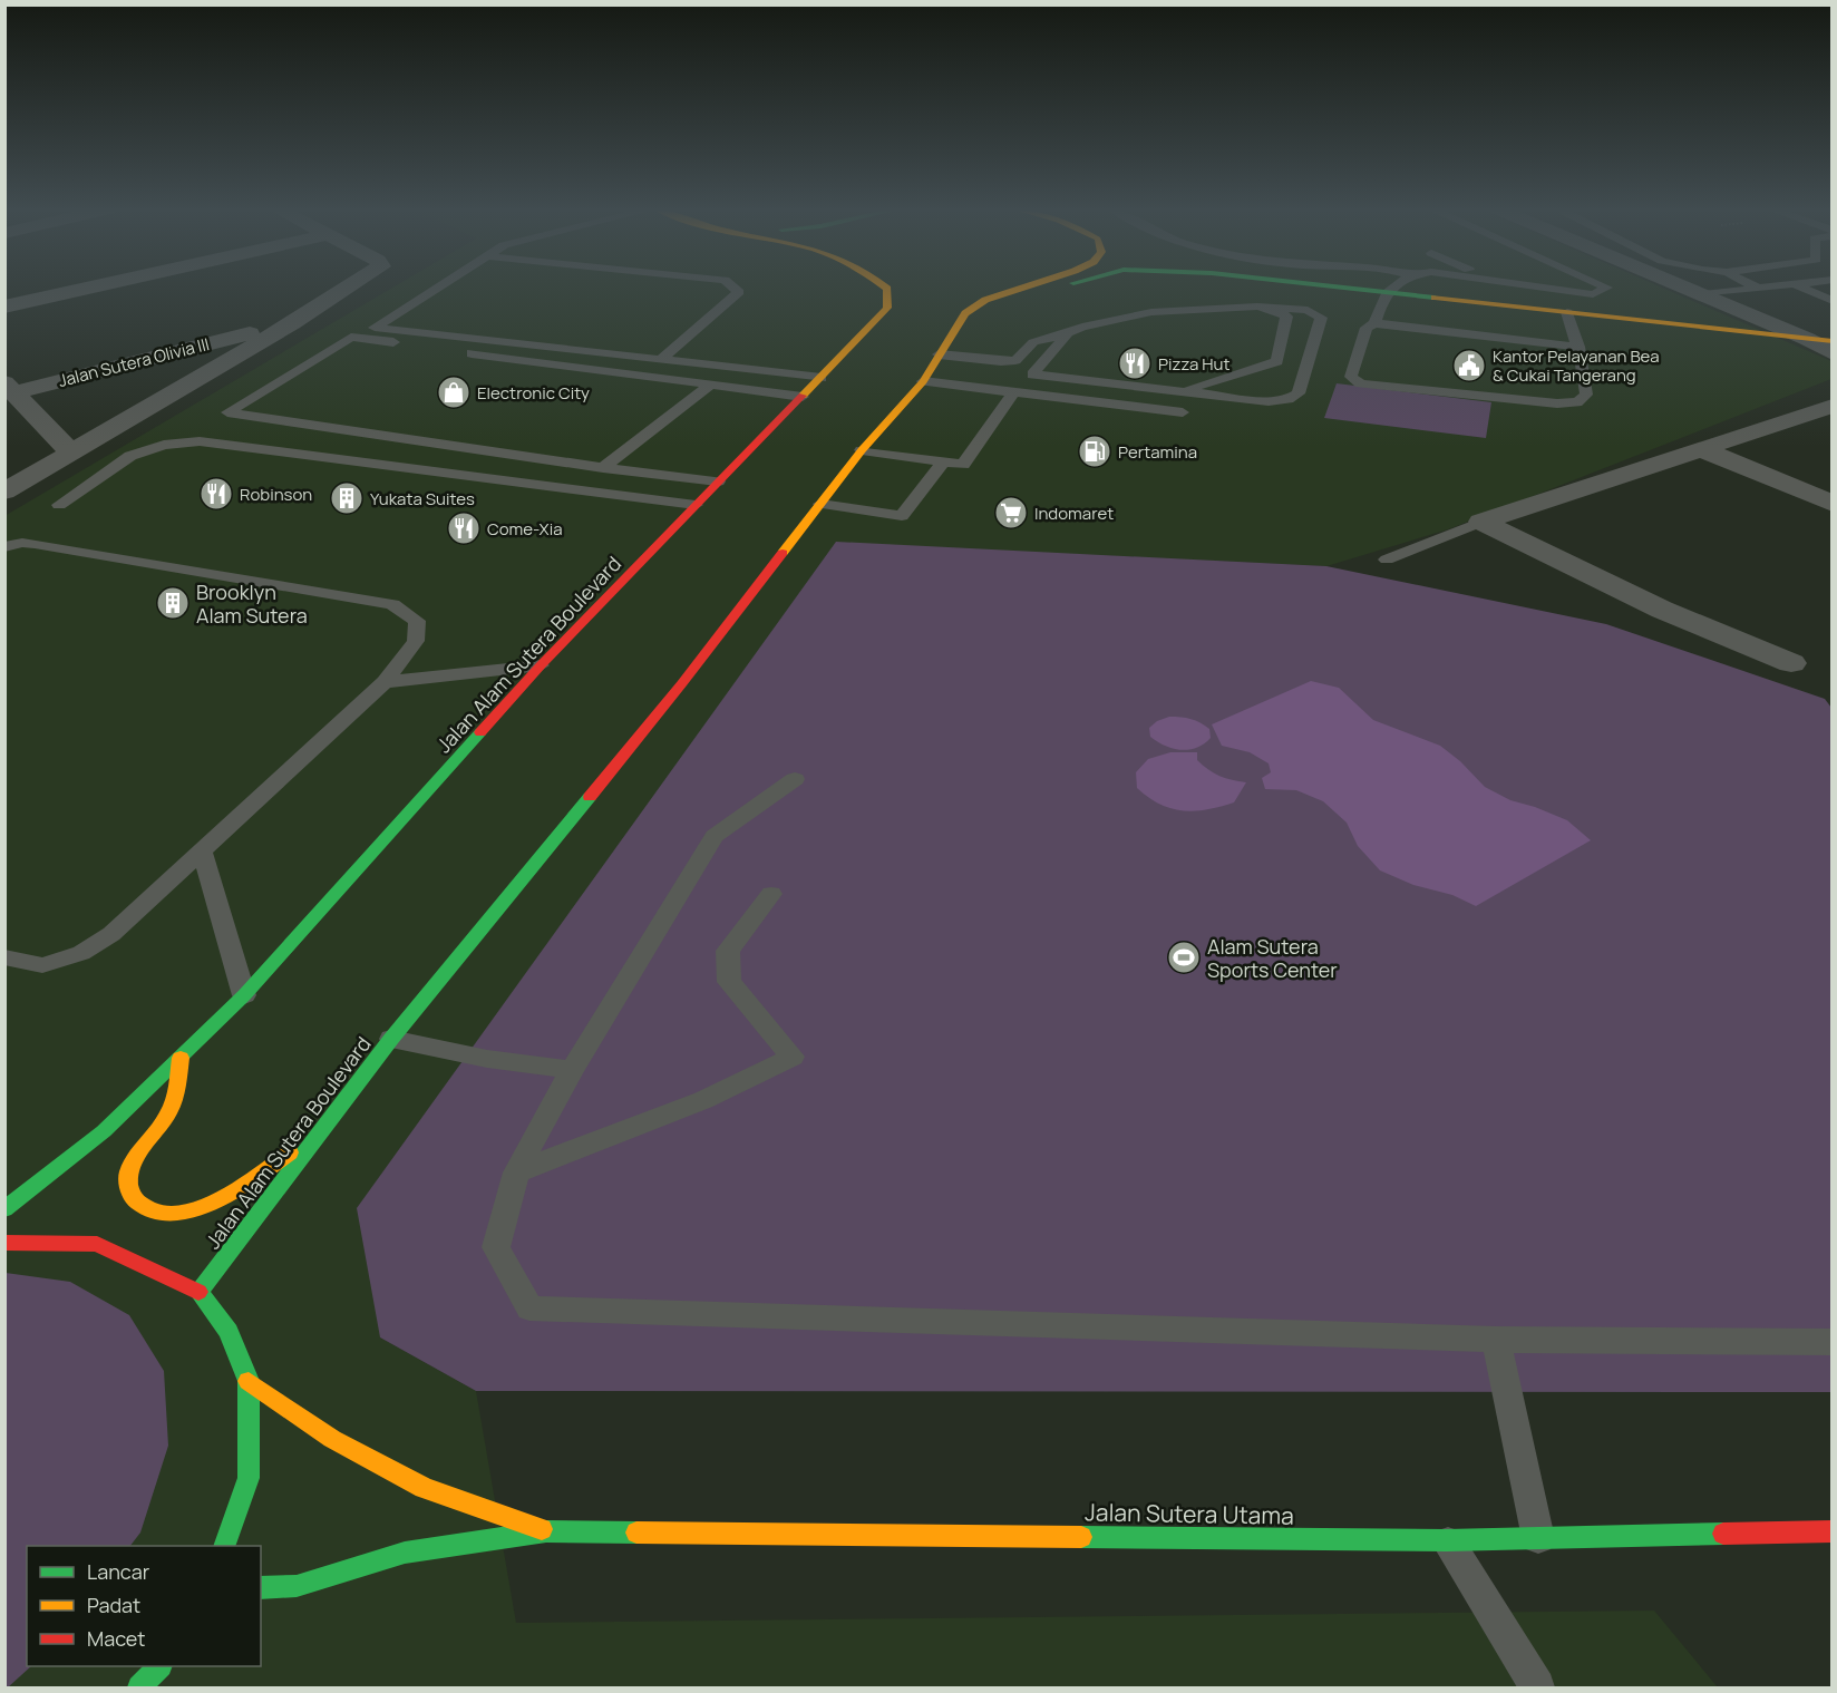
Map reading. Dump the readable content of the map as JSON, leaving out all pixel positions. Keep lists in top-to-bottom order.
{
  "streets": {
    "main road": ["Jalan Alam Sutera Boulevard", "Jalan Sutera Utama"],
    "street": ["Jalan Sutera Olivia III"]
  },
  "places": {
    "restaurant": ["Pizza Hut", "Robinson", "Come-Xia"],
    "public building": ["Kantor Pelayanan Bea & Cukai Tangerang"],
    "shop": ["Electronic City"],
    "fuel station": ["Pertamina"],
    "building": ["Yukata Suites", "Brooklyn Alam Sutera"],
    "supermarket": ["Indomaret"],
    "sports": ["Alam Sutera Sports Center"]
  },
  "legend": ["Lancar", "Padat", "Macet"]
}
